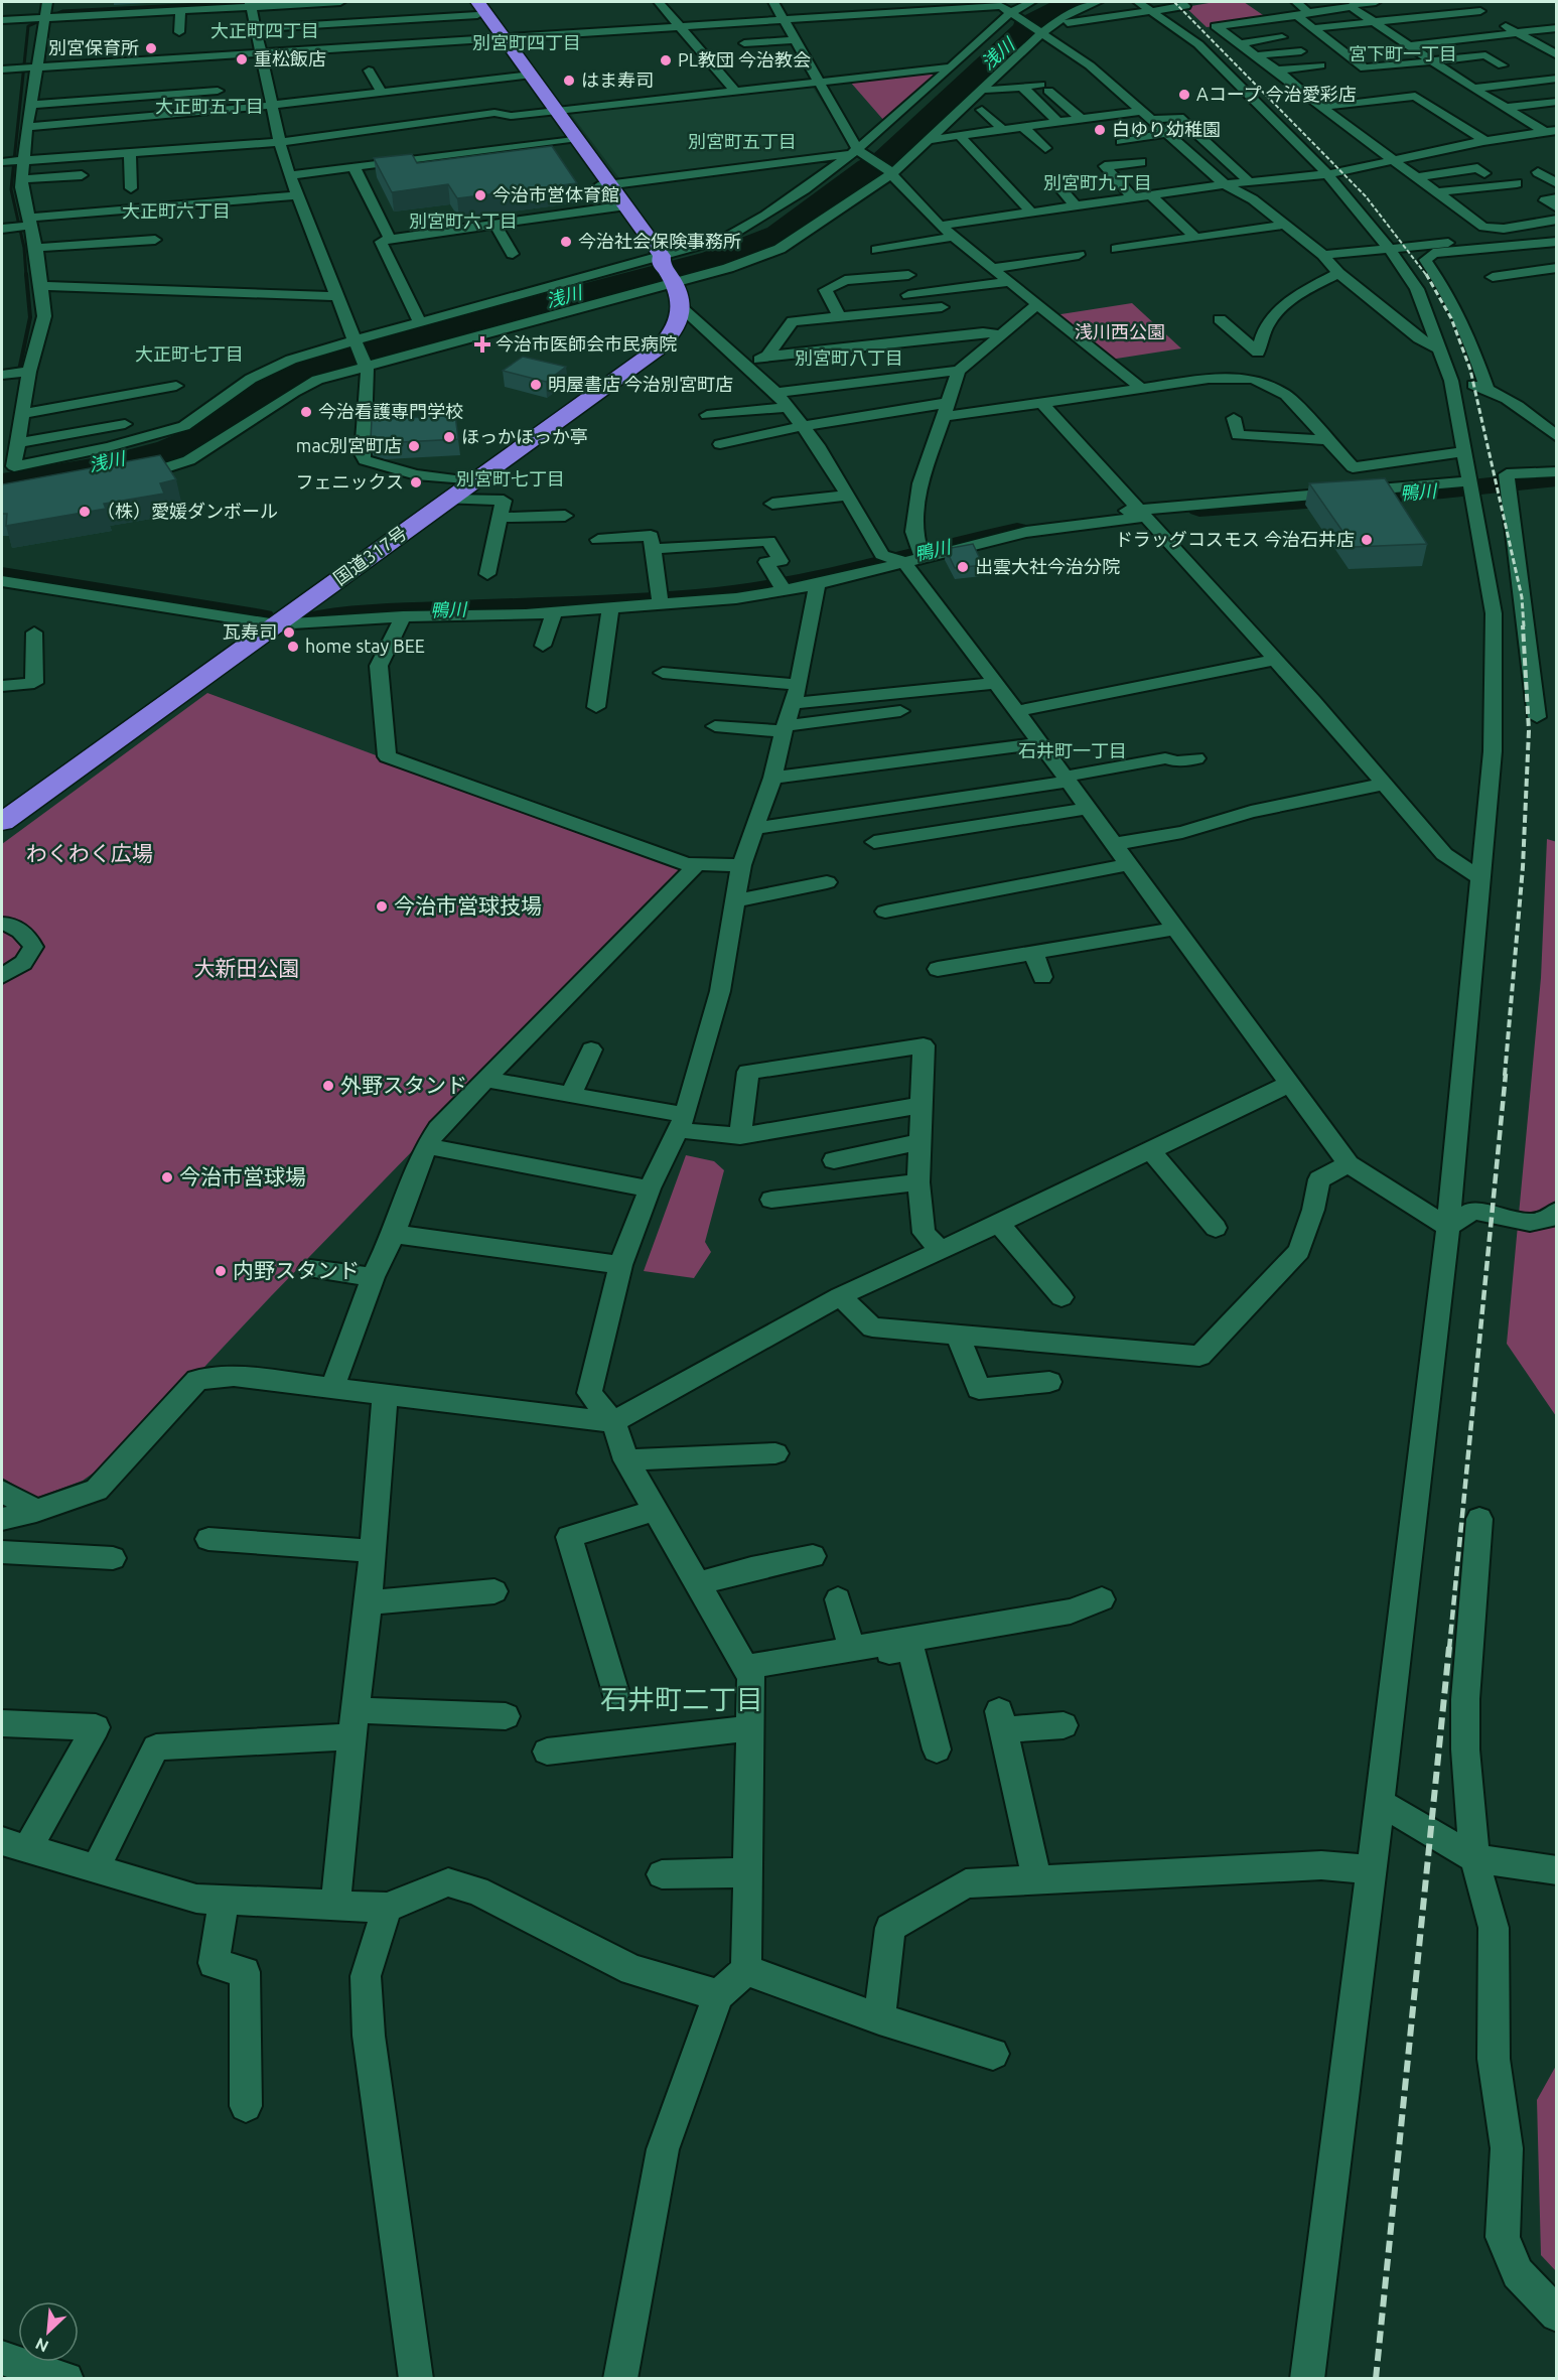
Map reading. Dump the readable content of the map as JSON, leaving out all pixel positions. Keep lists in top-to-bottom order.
{
  "streets": {
    "highway": ["国道317号"]
  },
  "districts": [
    "大正町四丁目",
    "別宮町四丁目",
    "宮下町一丁目",
    "大正町五丁目",
    "別宮町五丁目",
    "別宮町九丁目",
    "大正町六丁目",
    "別宮町六丁目",
    "大正町七丁目",
    "別宮町八丁目",
    "別宮町七丁目",
    "石井町一丁目",
    "石井町二丁目"
  ],
  "water": ["浅川", "鴨川"],
  "parks": ["浅川西公園", "わくわく広場", "大新田公園"],
  "places": {
    "other": [
      "別宮保育所",
      "重松飯店",
      "PL教団 今治教会",
      "はま寿司",
      "Aコープ 今治愛彩店",
      "白ゆり幼稚園",
      "今治市営体育館",
      "今治社会保険事務所",
      "明屋書店 今治別宮町店",
      "今治看護専門学校",
      "ほっかほっか亭",
      "mac別宮町店",
      "フェニックス",
      "（株）愛媛ダンボール",
      "ドラッグコスモス 今治石井店",
      "出雲大社今治分院",
      "瓦寿司",
      "home stay BEE",
      "今治市営球技場",
      "外野スタンド",
      "今治市営球場",
      "内野スタンド"
    ],
    "health": ["今治市医師会市民病院"]
  },
  "north": "bottom left"
}
